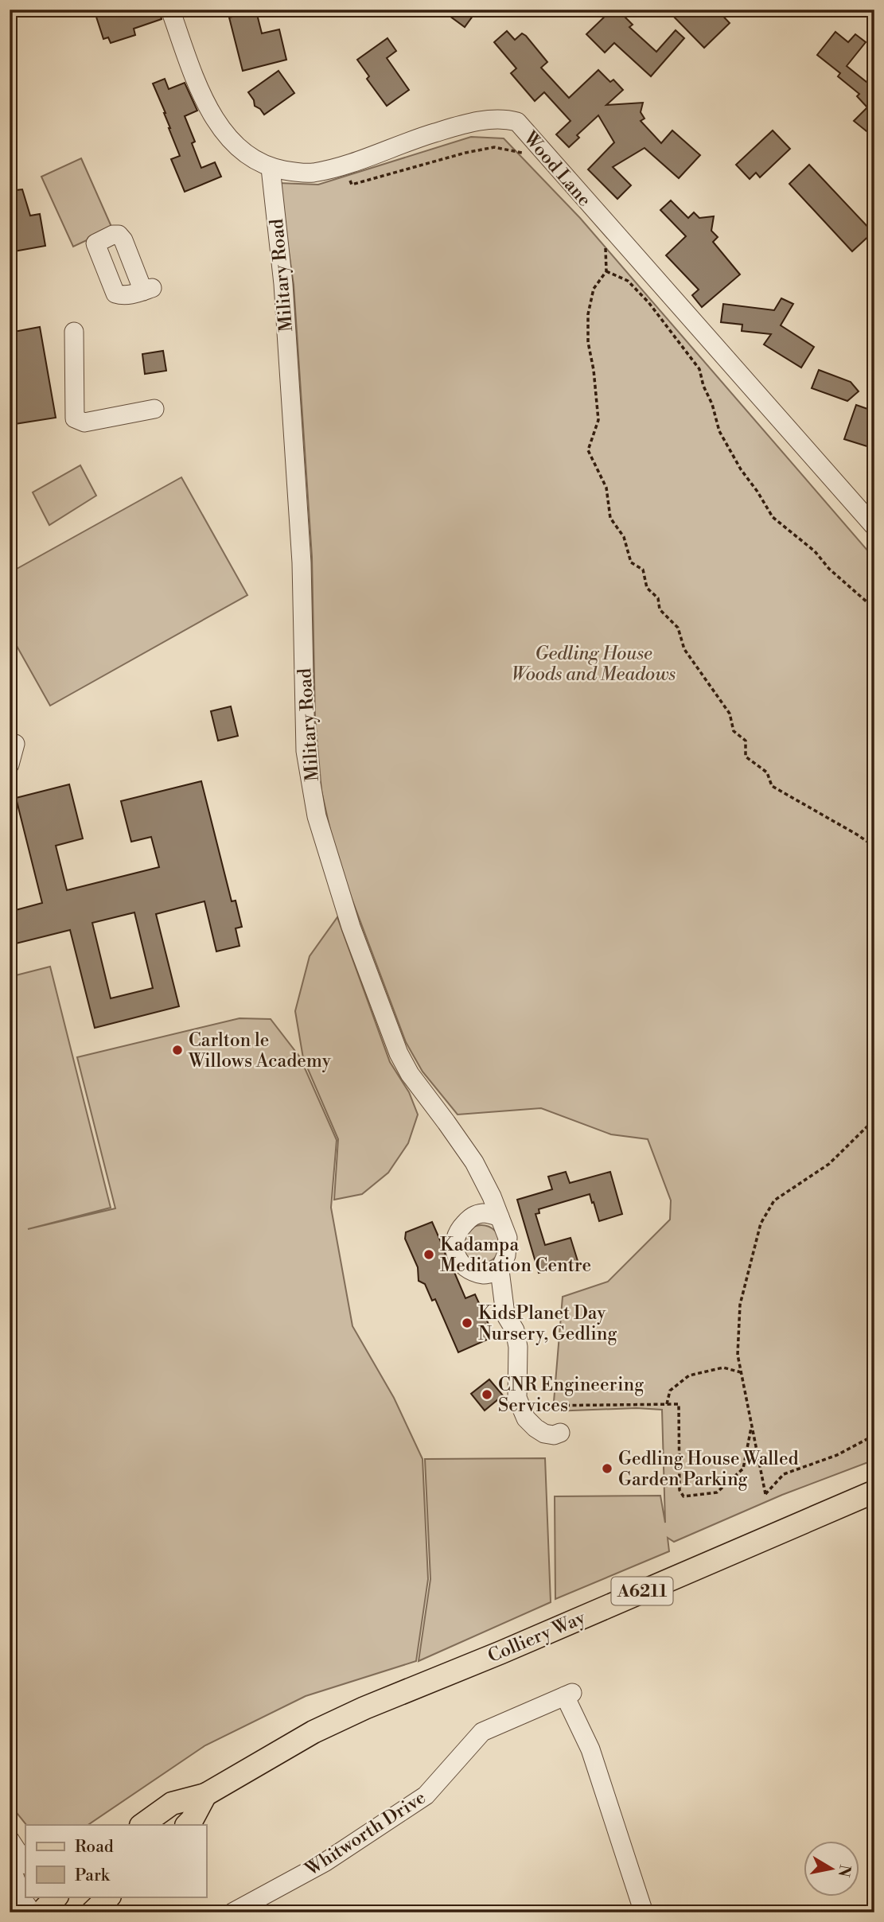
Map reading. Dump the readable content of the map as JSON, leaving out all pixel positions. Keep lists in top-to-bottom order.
{
  "streets": {
    "main road": ["A6211", "Colliery Way"],
    "street": ["Wood Lane", "Military Road", "Whitworth Drive"]
  },
  "crossings": [
    ["Wood Lane", "Military Road"]
  ],
  "parks": ["Gedling House Woods and Meadows"],
  "places": [
    "Carlton le Willows Academy",
    "Kadampa Meditation Centre",
    "KidsPlanet Day Nursery, Gedling",
    "CNR Engineering Services",
    "Gedling House Walled Garden Parking"
  ],
  "legend": ["Road", "Park"],
  "north": "right"
}
